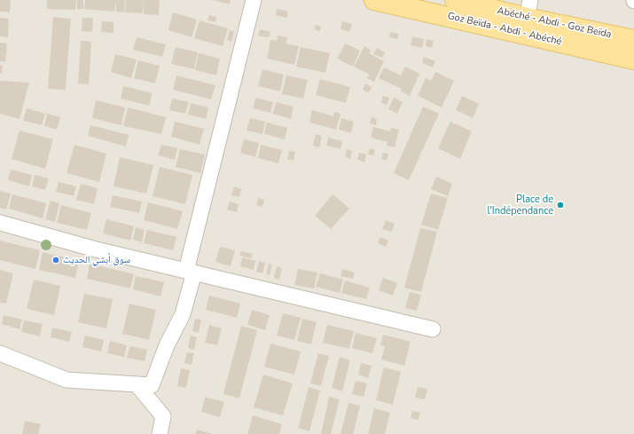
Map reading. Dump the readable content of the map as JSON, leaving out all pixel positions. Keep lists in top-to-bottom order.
{
  "streets": {
    "main road": ["Abéché - Abdi - Goz Beïda", "Goz Beïda - Abdi - Abéché"]
  },
  "crossings": [
    ["Abéché - Abdi - Goz Beïda", "Goz Beïda - Abdi - Abéché"]
  ],
  "places": ["Place de l'Indépendance", "سوق أبشي الحديث"]
}
